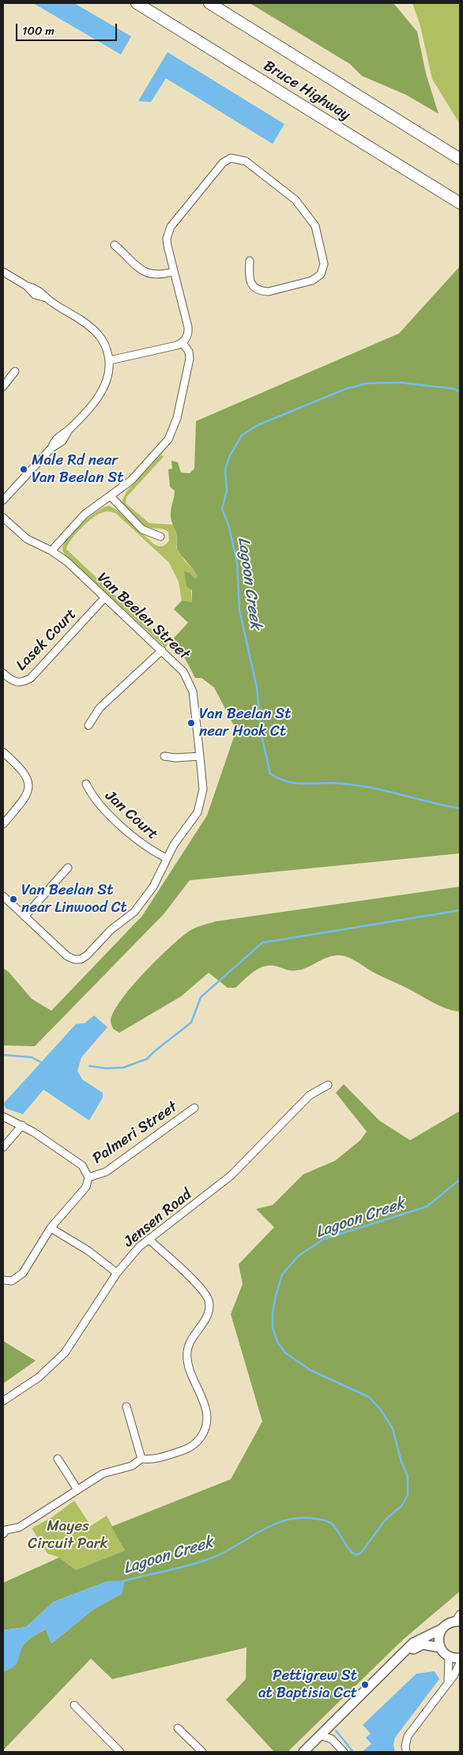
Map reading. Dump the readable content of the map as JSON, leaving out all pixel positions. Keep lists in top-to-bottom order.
{
  "streets": {
    "highway": ["Bruce Highway"],
    "street": [
      "Van Beelen Street",
      "Lasek Court",
      "Jan Court",
      "Palmeri Street",
      "Jensen Road"
    ]
  },
  "crossings": [
    ["Van Beelen Street", "Lasek Court"],
    ["Van Beelen Street", "Jan Court"]
  ],
  "water": ["Lagoon Creek"],
  "parks": ["Mayes Circuit Park"],
  "places": [
    "Male Rd near Van Beelan St",
    "Van Beelan St near Hook Ct",
    "Van Beelan St near Linwood Ct",
    "Pettigrew St at Baptisia Cct"
  ],
  "scale_bar": "100 m"
}
